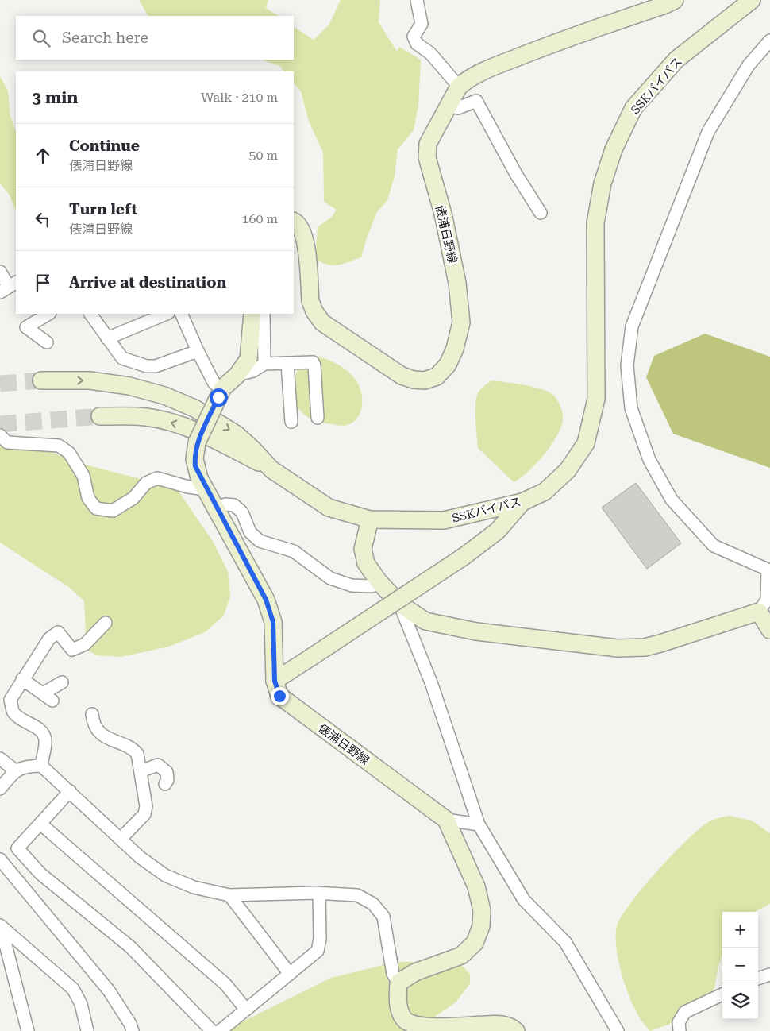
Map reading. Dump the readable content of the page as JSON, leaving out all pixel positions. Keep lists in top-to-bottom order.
{
  "streets": {
    "street": ["SSKバイパス", "俵浦日野線"]
  },
  "page": {
    "search": "Search here",
    "heading": ["3 min", "Walk · 210 m"],
    "list": [
      ["Continue", "俵浦日野線", "50 m"],
      ["Turn left", "俵浦日野線", "160 m"],
      "Arrive at destination"
    ],
    "map_buttons": ["+", "−"]
  }
}
